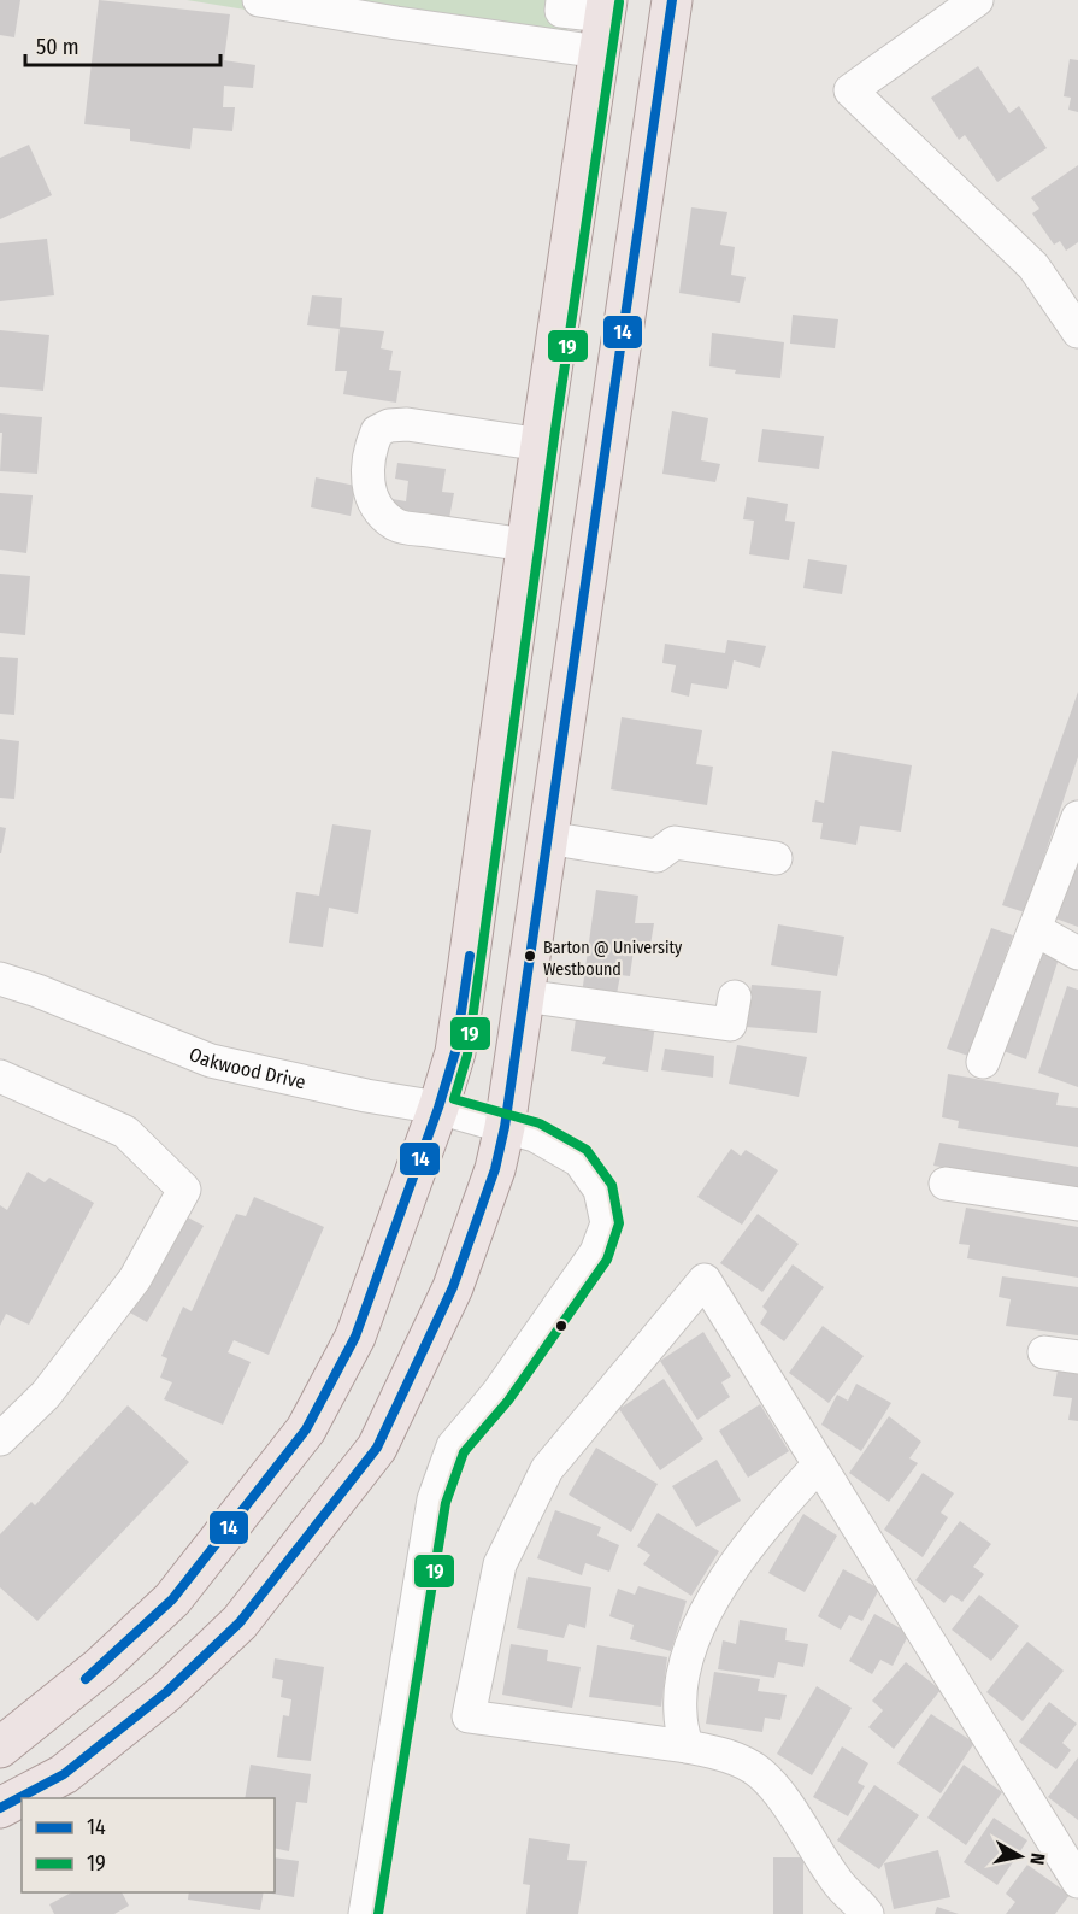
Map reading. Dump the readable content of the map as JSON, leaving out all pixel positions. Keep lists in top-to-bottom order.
{
  "streets": {
    "street": ["Oakwood Drive"]
  },
  "places": ["Barton @ University Westbound"],
  "lines": ["transit line 14", "transit line 19"],
  "legend": ["14", "19"],
  "scale_bar": "50 m",
  "north": "right"
}
